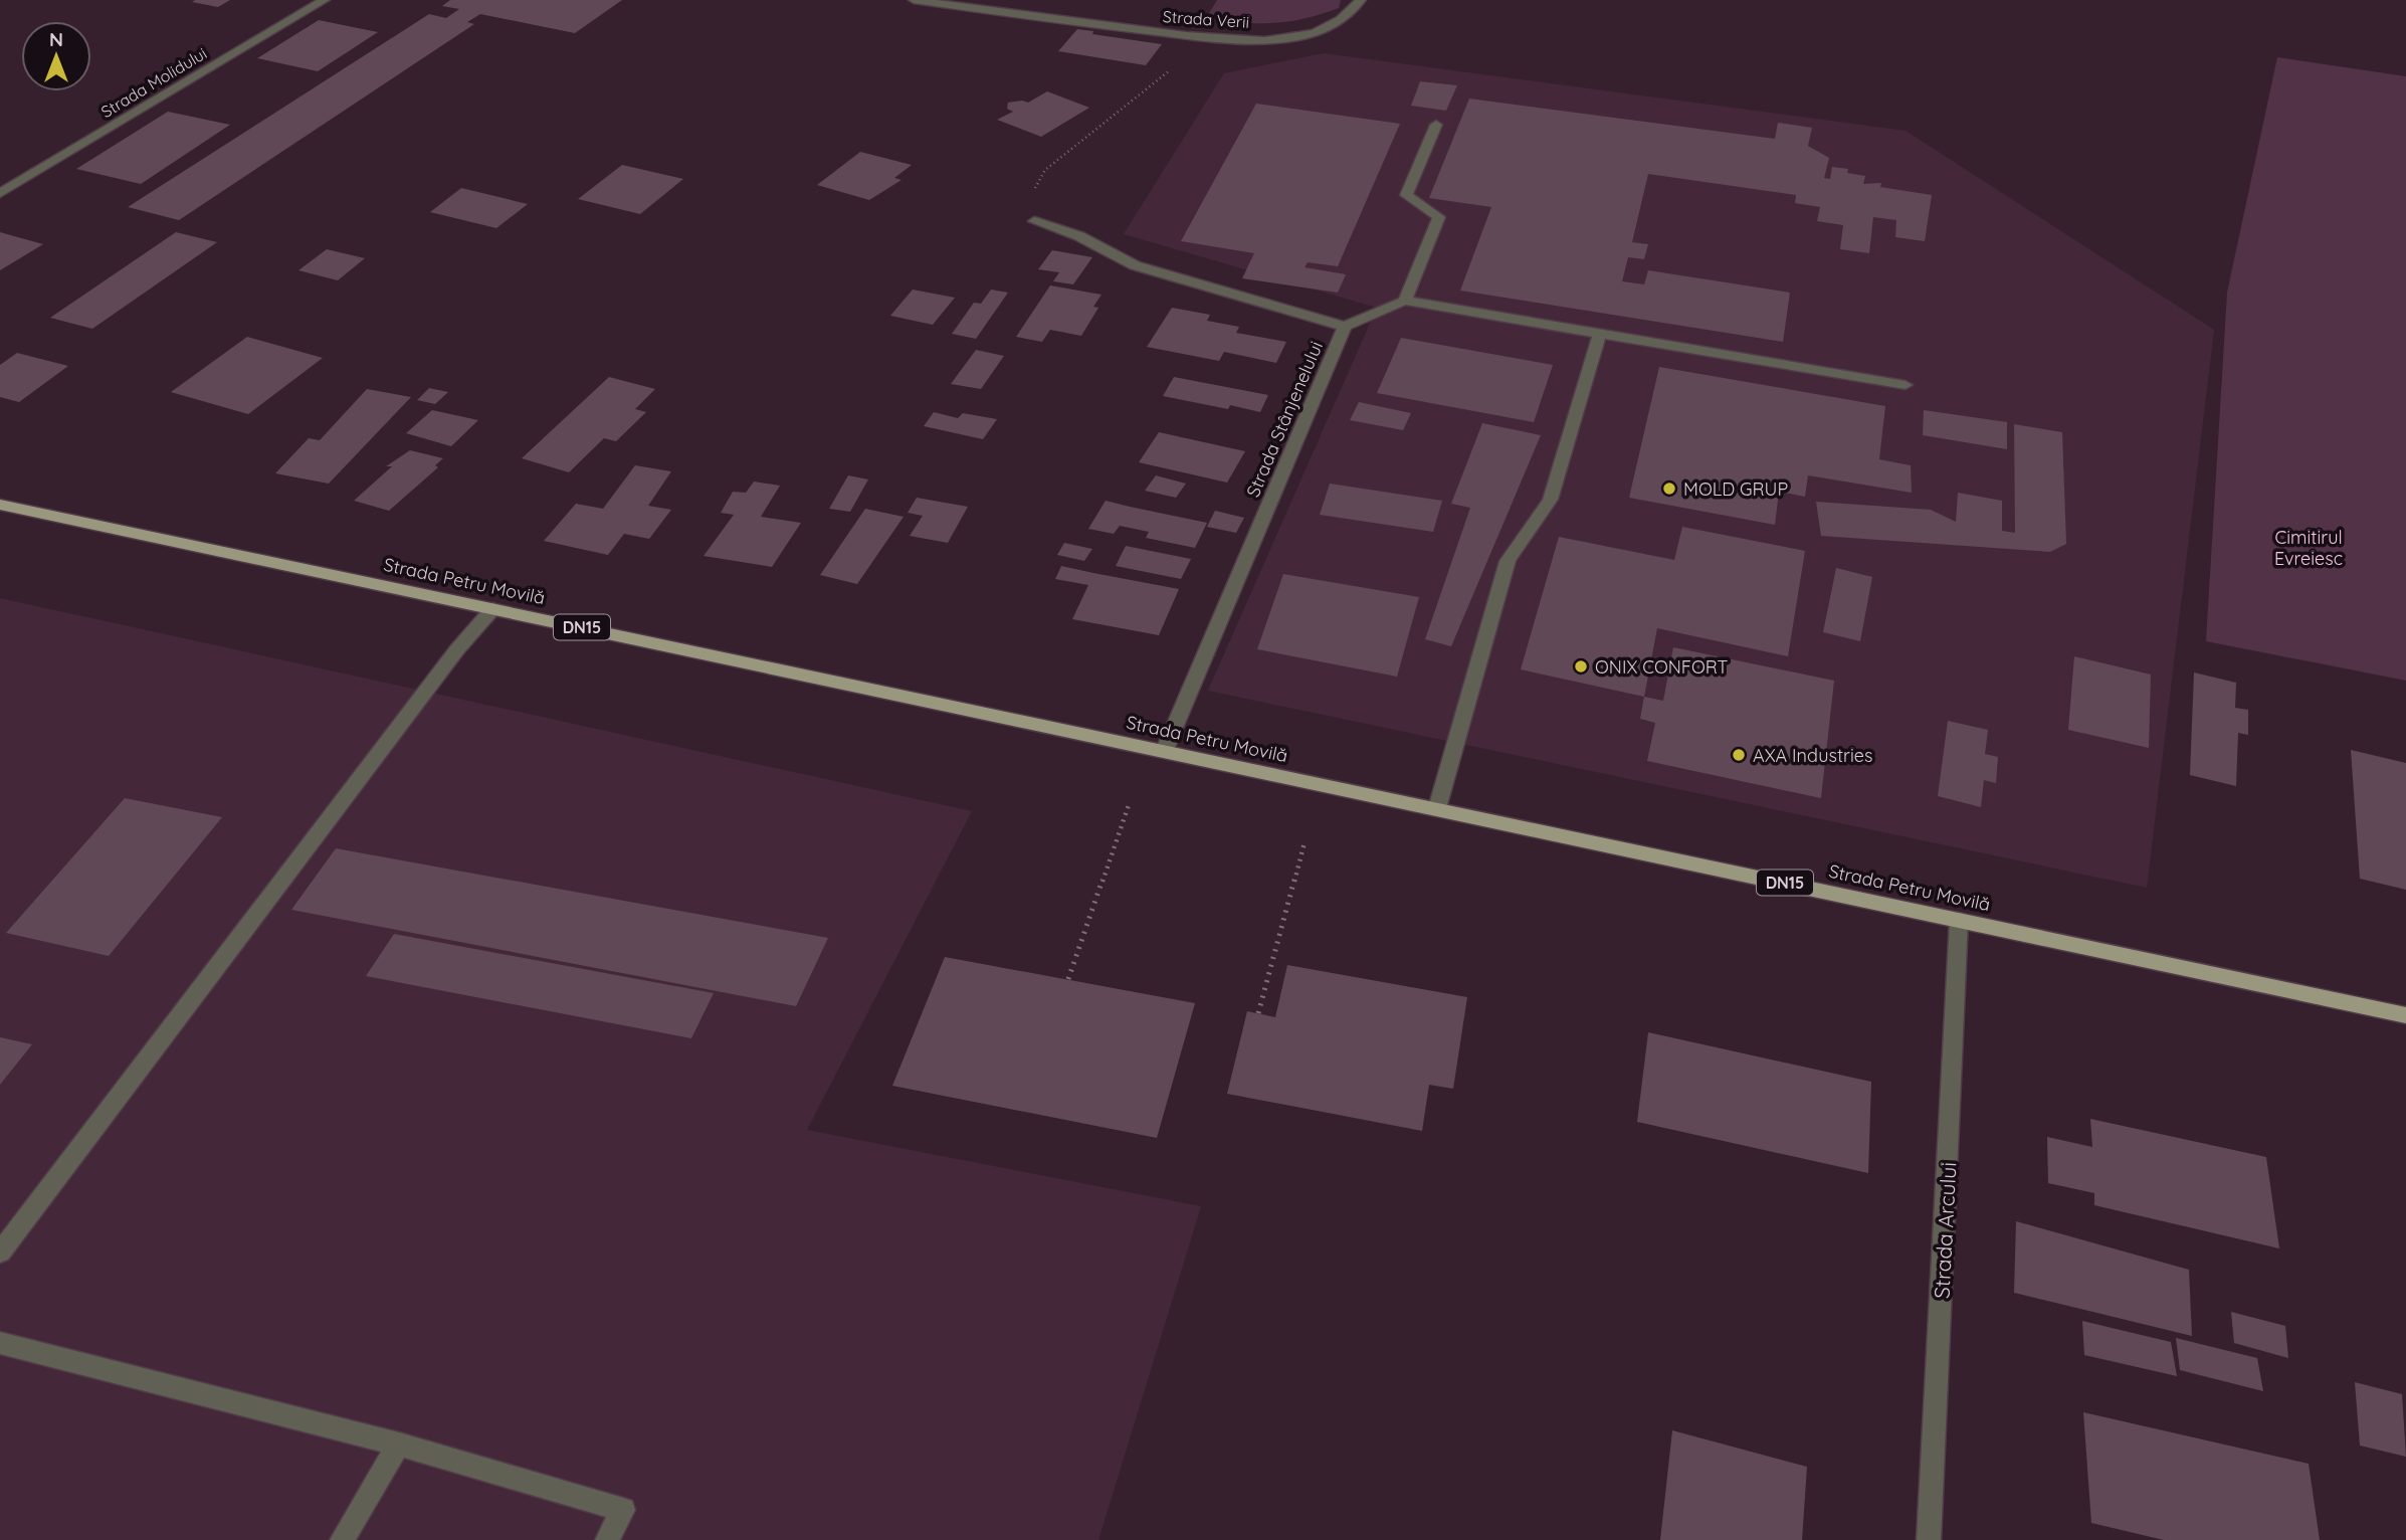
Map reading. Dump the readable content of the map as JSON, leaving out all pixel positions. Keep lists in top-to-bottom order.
{
  "streets": {
    "main road": ["Strada Petru Movilă", "DN15"],
    "street": [
      "Strada Verii",
      "Strada Molidului",
      "Strada Stânjenelului",
      "Strada Arcului"
    ]
  },
  "crossings": [
    ["Strada Stânjenelului", "Strada Petru Movilă"],
    ["Strada Petru Movilă", "Strada Arcului"]
  ],
  "parks": ["Cimitirul Evreiesc"],
  "places": ["MOLD GRUP", "ONIX CONFORT", "AXA Industries"],
  "north": "top"
}
